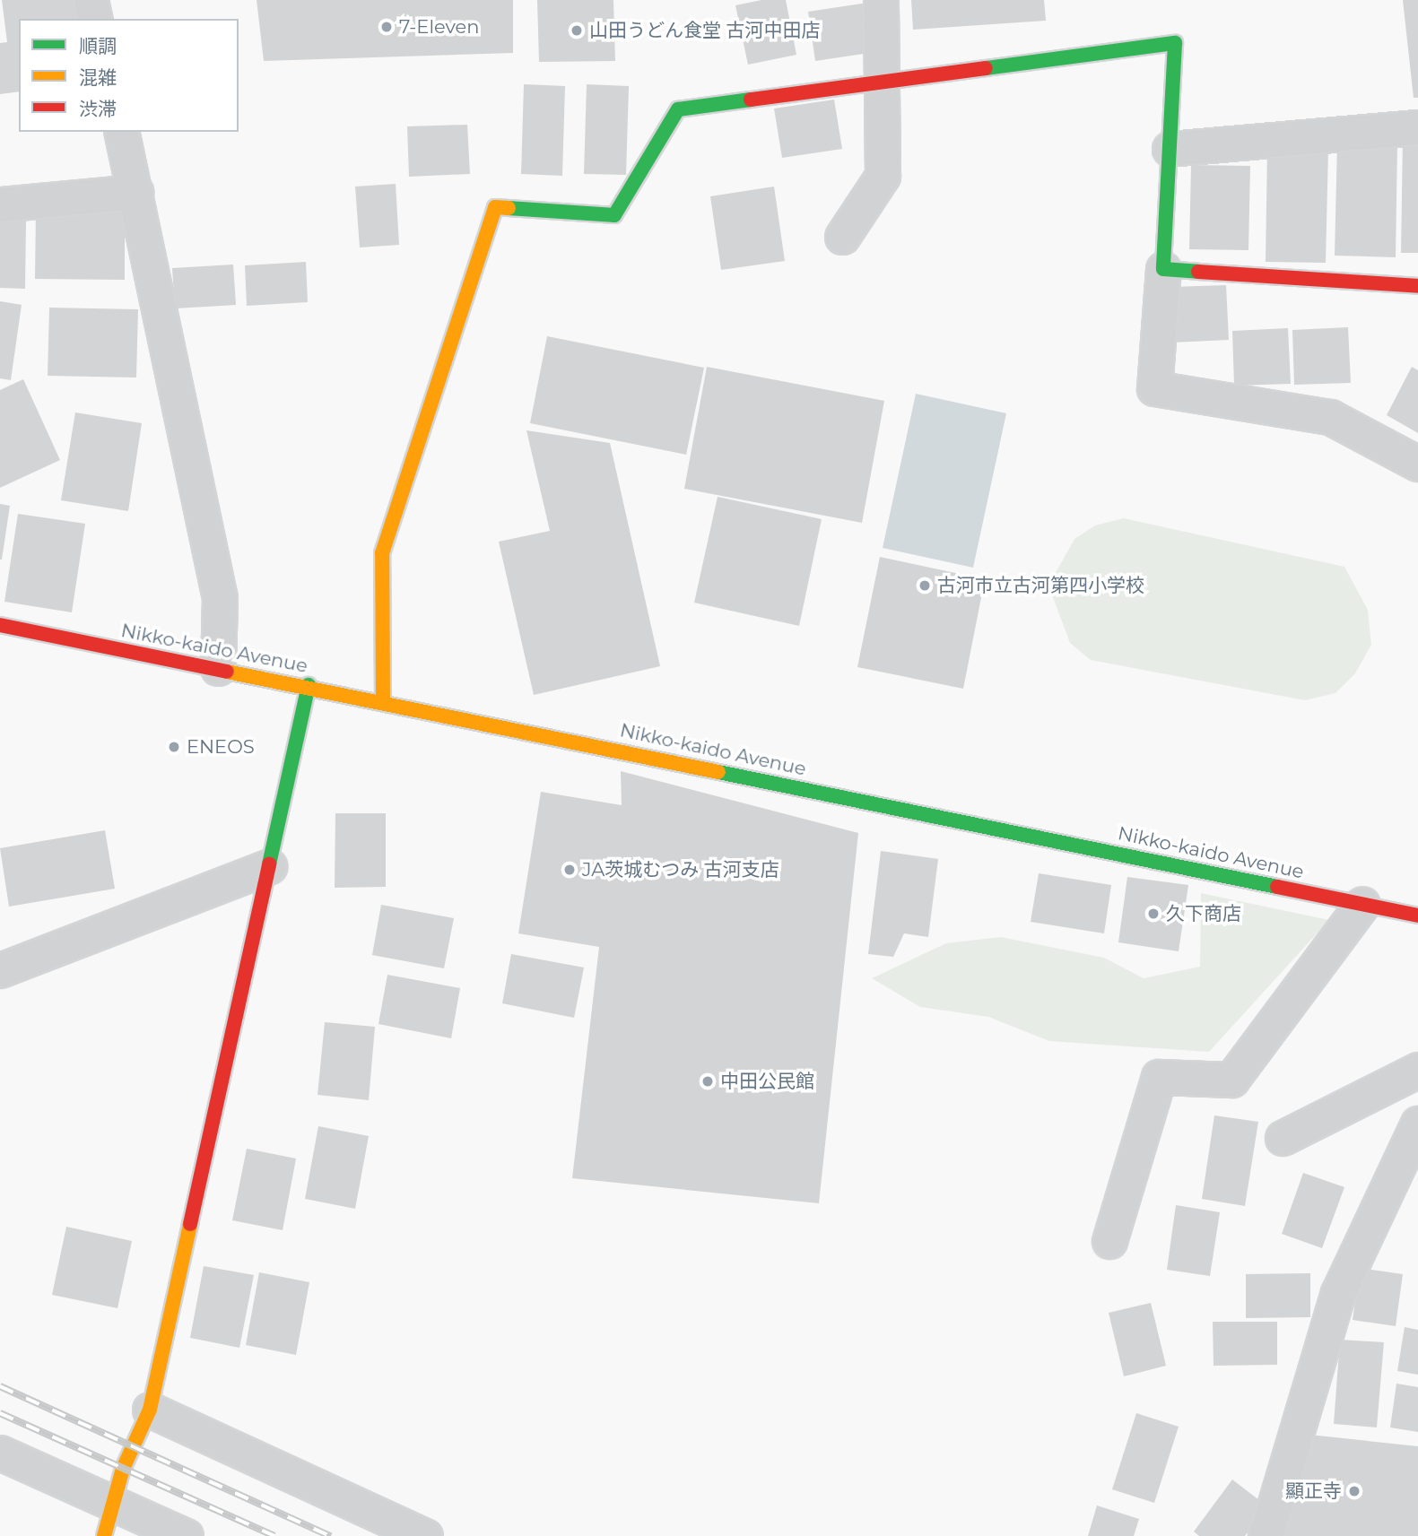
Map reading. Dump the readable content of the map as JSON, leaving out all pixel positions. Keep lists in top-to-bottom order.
{
  "streets": {
    "street": ["Nikko-kaido Avenue"]
  },
  "places": [
    "7-Eleven",
    "山田うどん食堂 古河中田店",
    "古河市立古河第四小学校",
    "ENEOS",
    "JA茨城むつみ 古河支店",
    "久下商店",
    "中田公民館",
    "顯正寺"
  ],
  "legend": ["順調", "混雑", "渋滞"]
}
